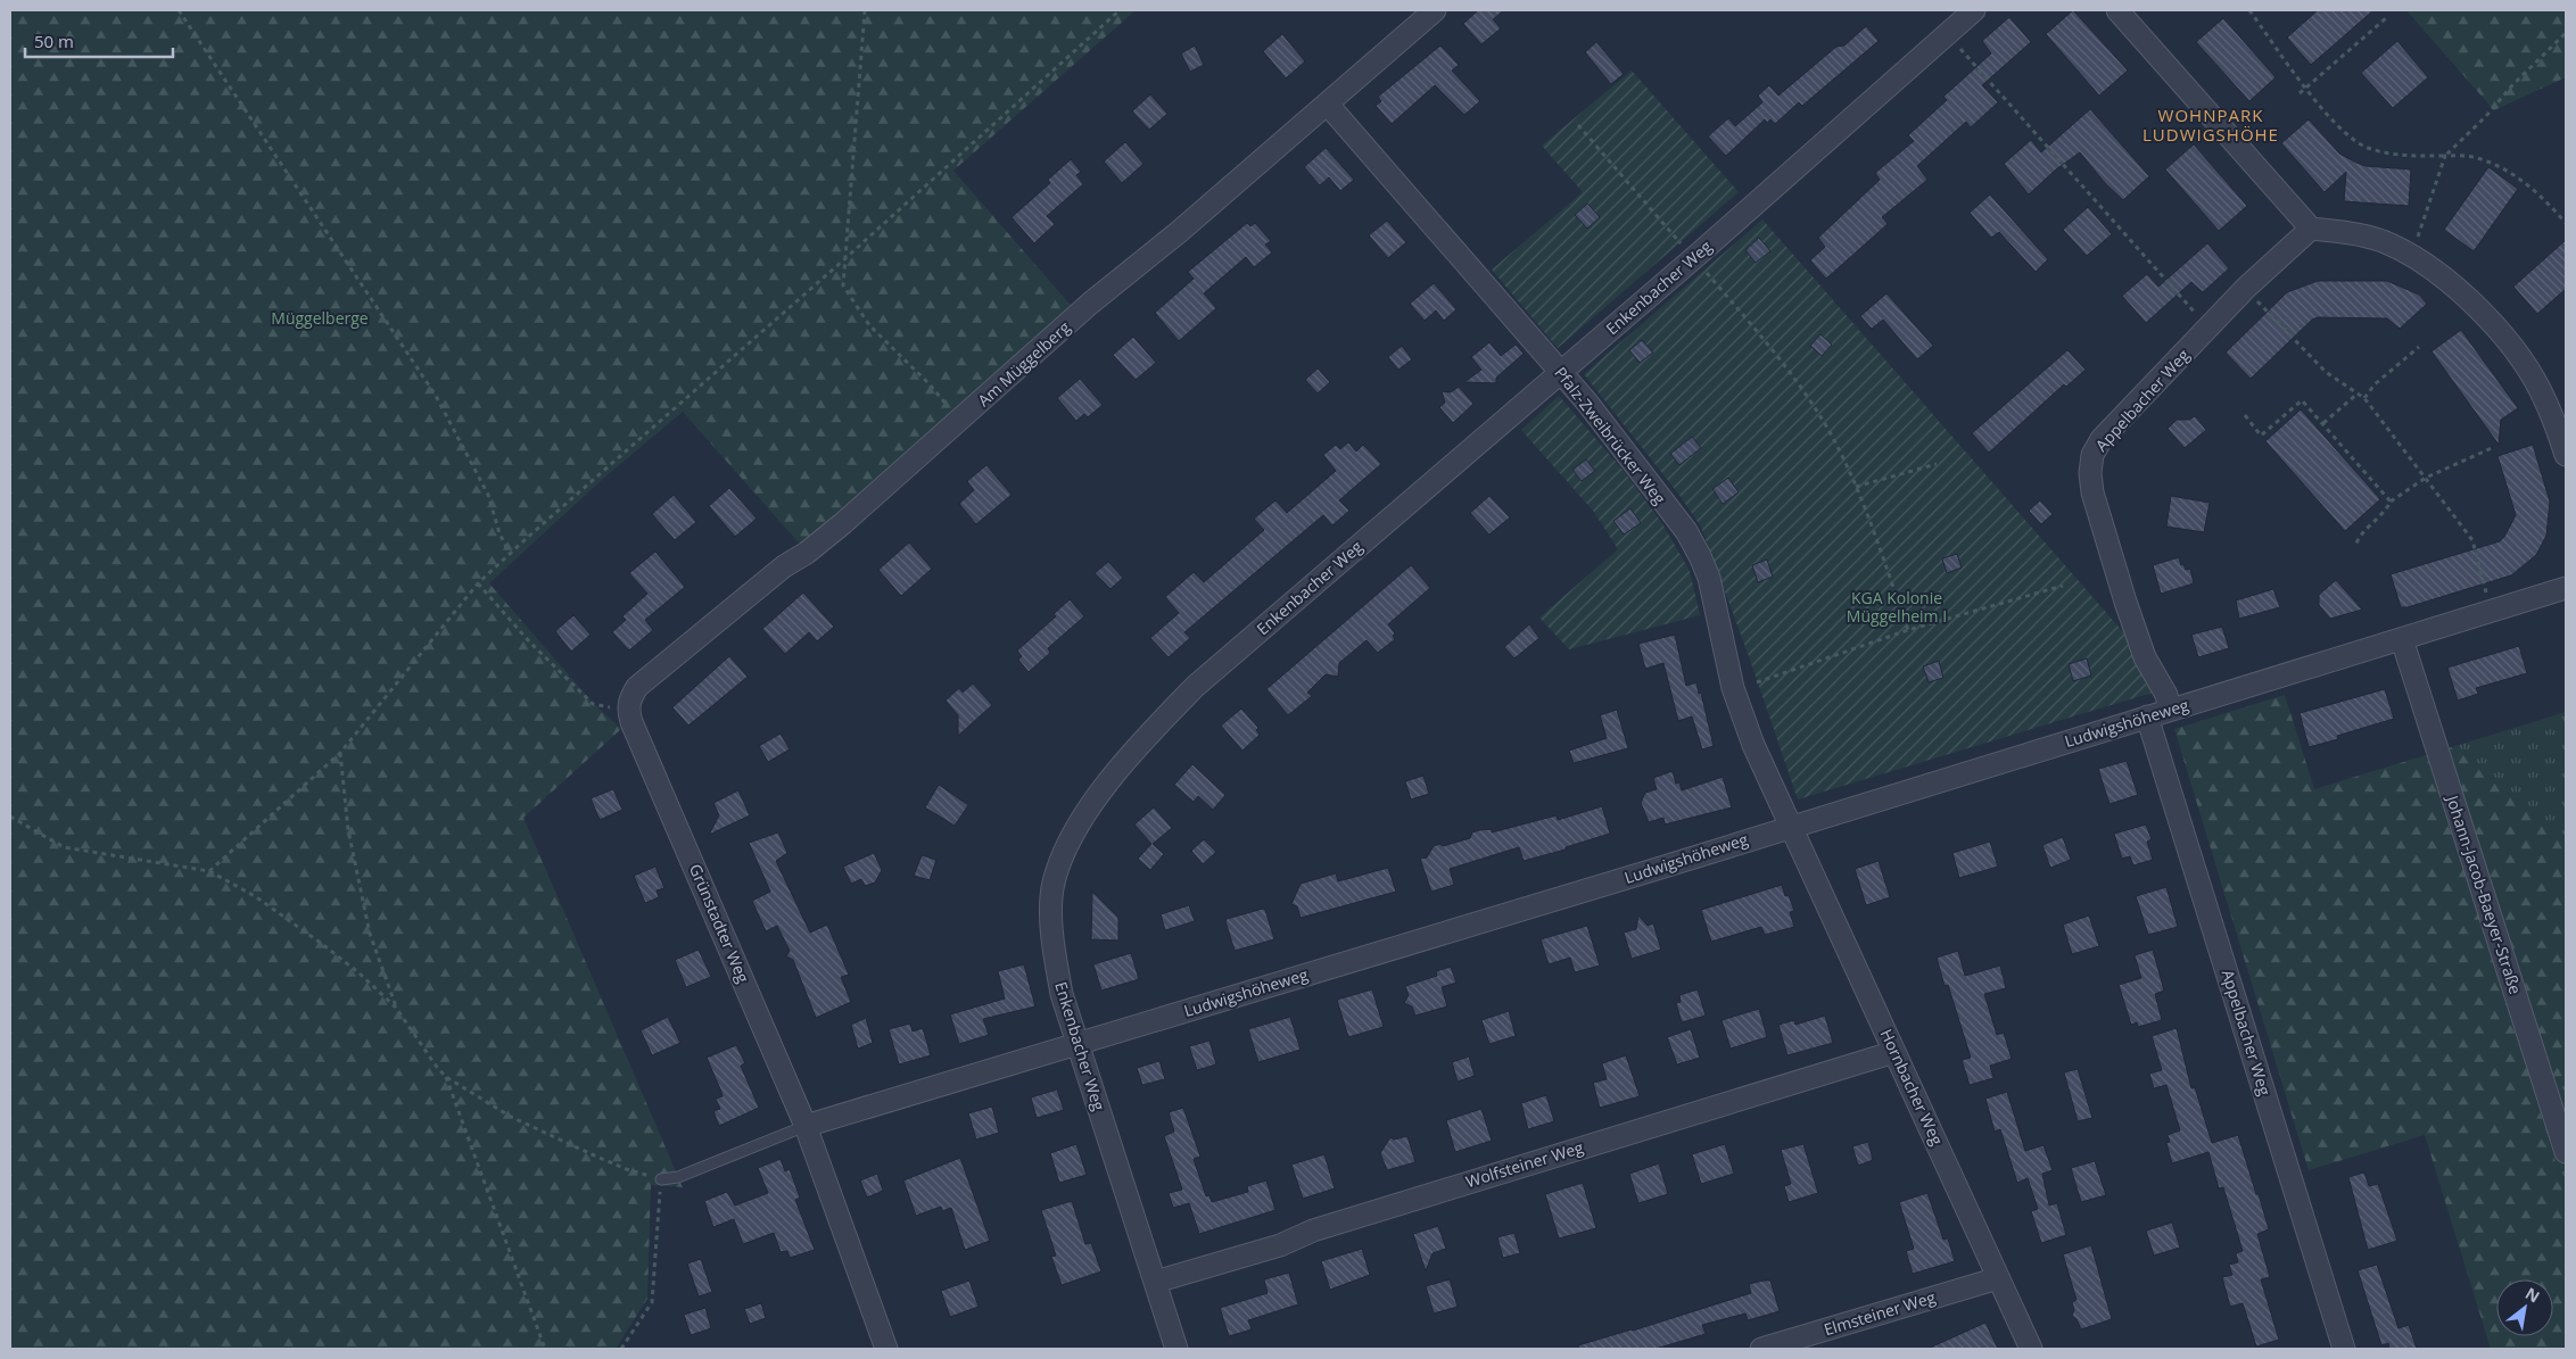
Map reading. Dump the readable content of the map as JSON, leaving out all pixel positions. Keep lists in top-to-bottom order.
{
  "streets": {
    "street": [
      "Enkenbacher Weg",
      "Am Müggelberg",
      "Appelbacher Weg",
      "Pfalz-Zweibrücker Weg",
      "Ludwigshöheweg",
      "Johann-Jacob-Baeyer-Straße",
      "Grünstadter Weg",
      "Hornbacher Weg",
      "Wolfsteiner Weg",
      "Elmsteiner Weg"
    ]
  },
  "crossings": [
    ["Enkenbacher Weg", "Pfalz-Zweibrücker Weg"],
    ["Enkenbacher Weg", "Ludwigshöheweg"],
    ["Enkenbacher Weg", "Wolfsteiner Weg"],
    ["Am Müggelberg", "Pfalz-Zweibrücker Weg"],
    ["Am Müggelberg", "Grünstadter Weg"],
    ["Appelbacher Weg", "Ludwigshöheweg"],
    ["Pfalz-Zweibrücker Weg", "Ludwigshöheweg"],
    ["Pfalz-Zweibrücker Weg", "Hornbacher Weg"],
    ["Ludwigshöheweg", "Johann-Jacob-Baeyer-Straße"],
    ["Ludwigshöheweg", "Grünstadter Weg"],
    ["Ludwigshöheweg", "Hornbacher Weg"],
    ["Hornbacher Weg", "Wolfsteiner Weg"],
    ["Hornbacher Weg", "Elmsteiner Weg"]
  ],
  "districts": ["WOHNPARK LUDWIGSHÖHE"],
  "parks": ["Müggelberge", "KGA Kolonie Müggelheim I"],
  "scale_bar": "50 m",
  "north": "top right"
}
